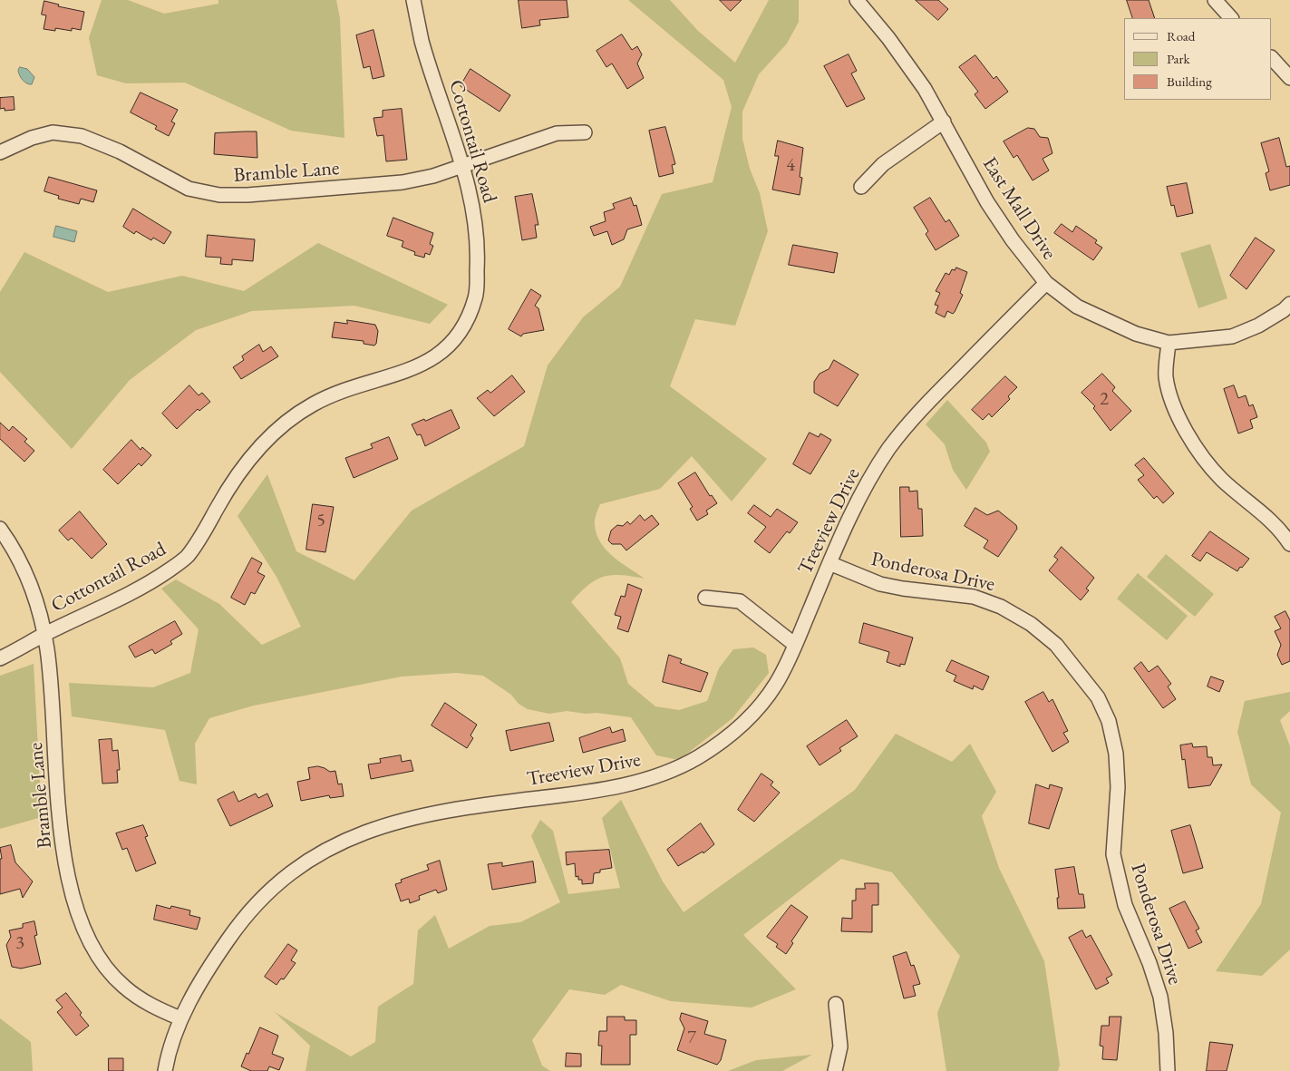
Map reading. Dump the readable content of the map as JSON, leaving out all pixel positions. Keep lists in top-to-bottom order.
{
  "streets": {
    "street": [
      "Cottontail Road",
      "Bramble Lane",
      "East Mall Drive",
      "Treeview Drive",
      "Ponderosa Drive"
    ]
  },
  "crossings": [
    ["Cottontail Road", "Bramble Lane"],
    ["Bramble Lane", "Treeview Drive"],
    ["East Mall Drive", "Treeview Drive"],
    ["Treeview Drive", "Ponderosa Drive"]
  ],
  "house_numbers": [
    "4",
    "2",
    "5",
    "3",
    "7"
  ],
  "legend": ["Road", "Park", "Building"]
}
